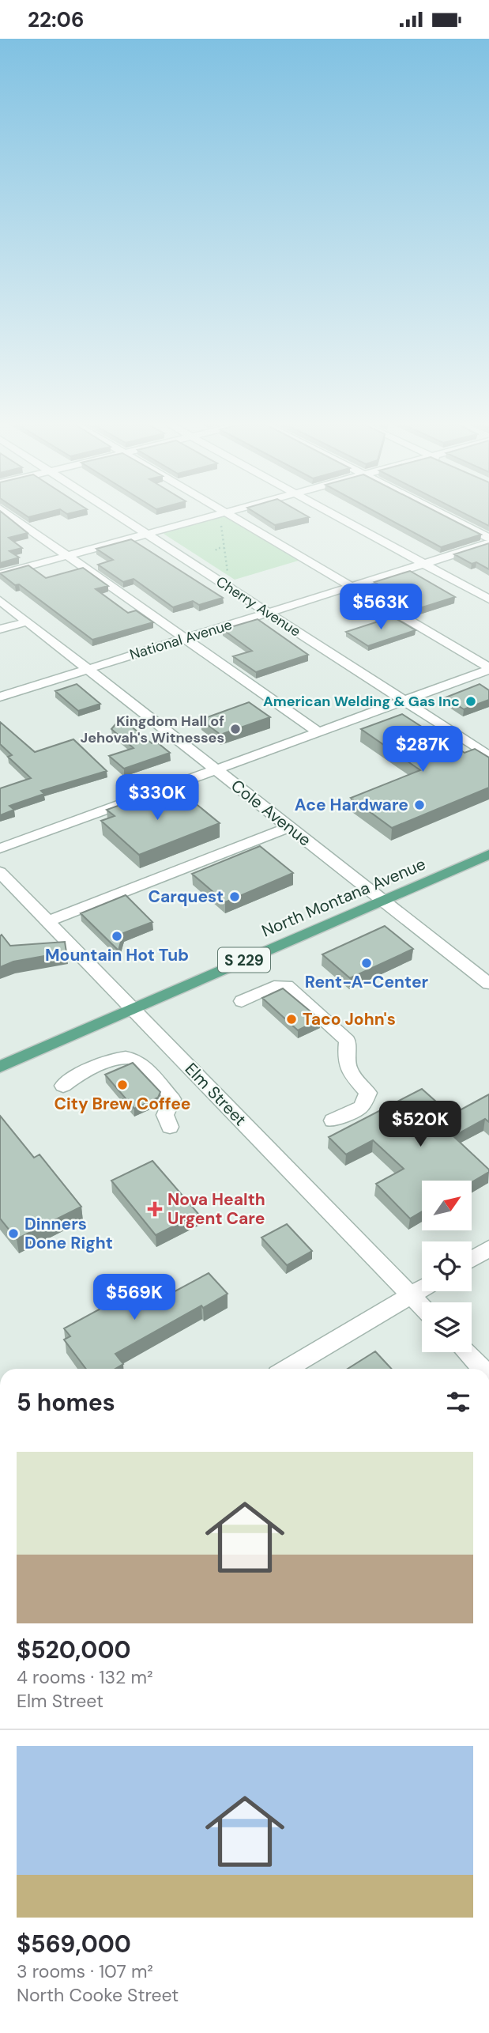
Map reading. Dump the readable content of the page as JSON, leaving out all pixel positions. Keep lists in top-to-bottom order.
{
  "streets": {
    "main road": ["North Montana Avenue", "S 229"],
    "street": [
      "Cherry Avenue",
      "National Avenue",
      "Cole Avenue",
      "Elm Street"
    ]
  },
  "crossings": [
    ["Cherry Avenue", "National Avenue"],
    ["National Avenue", "Cole Avenue"],
    ["Cole Avenue", "North Montana Avenue"],
    ["North Montana Avenue", "Elm Street"]
  ],
  "places": {
    "other": [
      "American Welding & Gas Inc",
      "Kingdom Hall of Jehovah's Witnesses",
      "Ace Hardware",
      "Carquest",
      "Mountain Hot Tub",
      "Rent-A-Center",
      "Taco John's",
      "City Brew Coffee",
      "Dinners Done Right"
    ],
    "health": ["Nova Health Urgent Care"]
  },
  "north": "top right",
  "page": {
    "status": "22:06",
    "price": [
      "$563K",
      "$287K",
      "$330K",
      "$520K",
      "$569K"
    ],
    "heading": "5 homes",
    "list": [
      {
        "name": "$520,000",
        "note": "4 rooms · 132 m² · Elm Street"
      },
      {
        "name": "$569,000",
        "note": "3 rooms · 107 m² · North Cooke Street"
      }
    ]
  }
}
